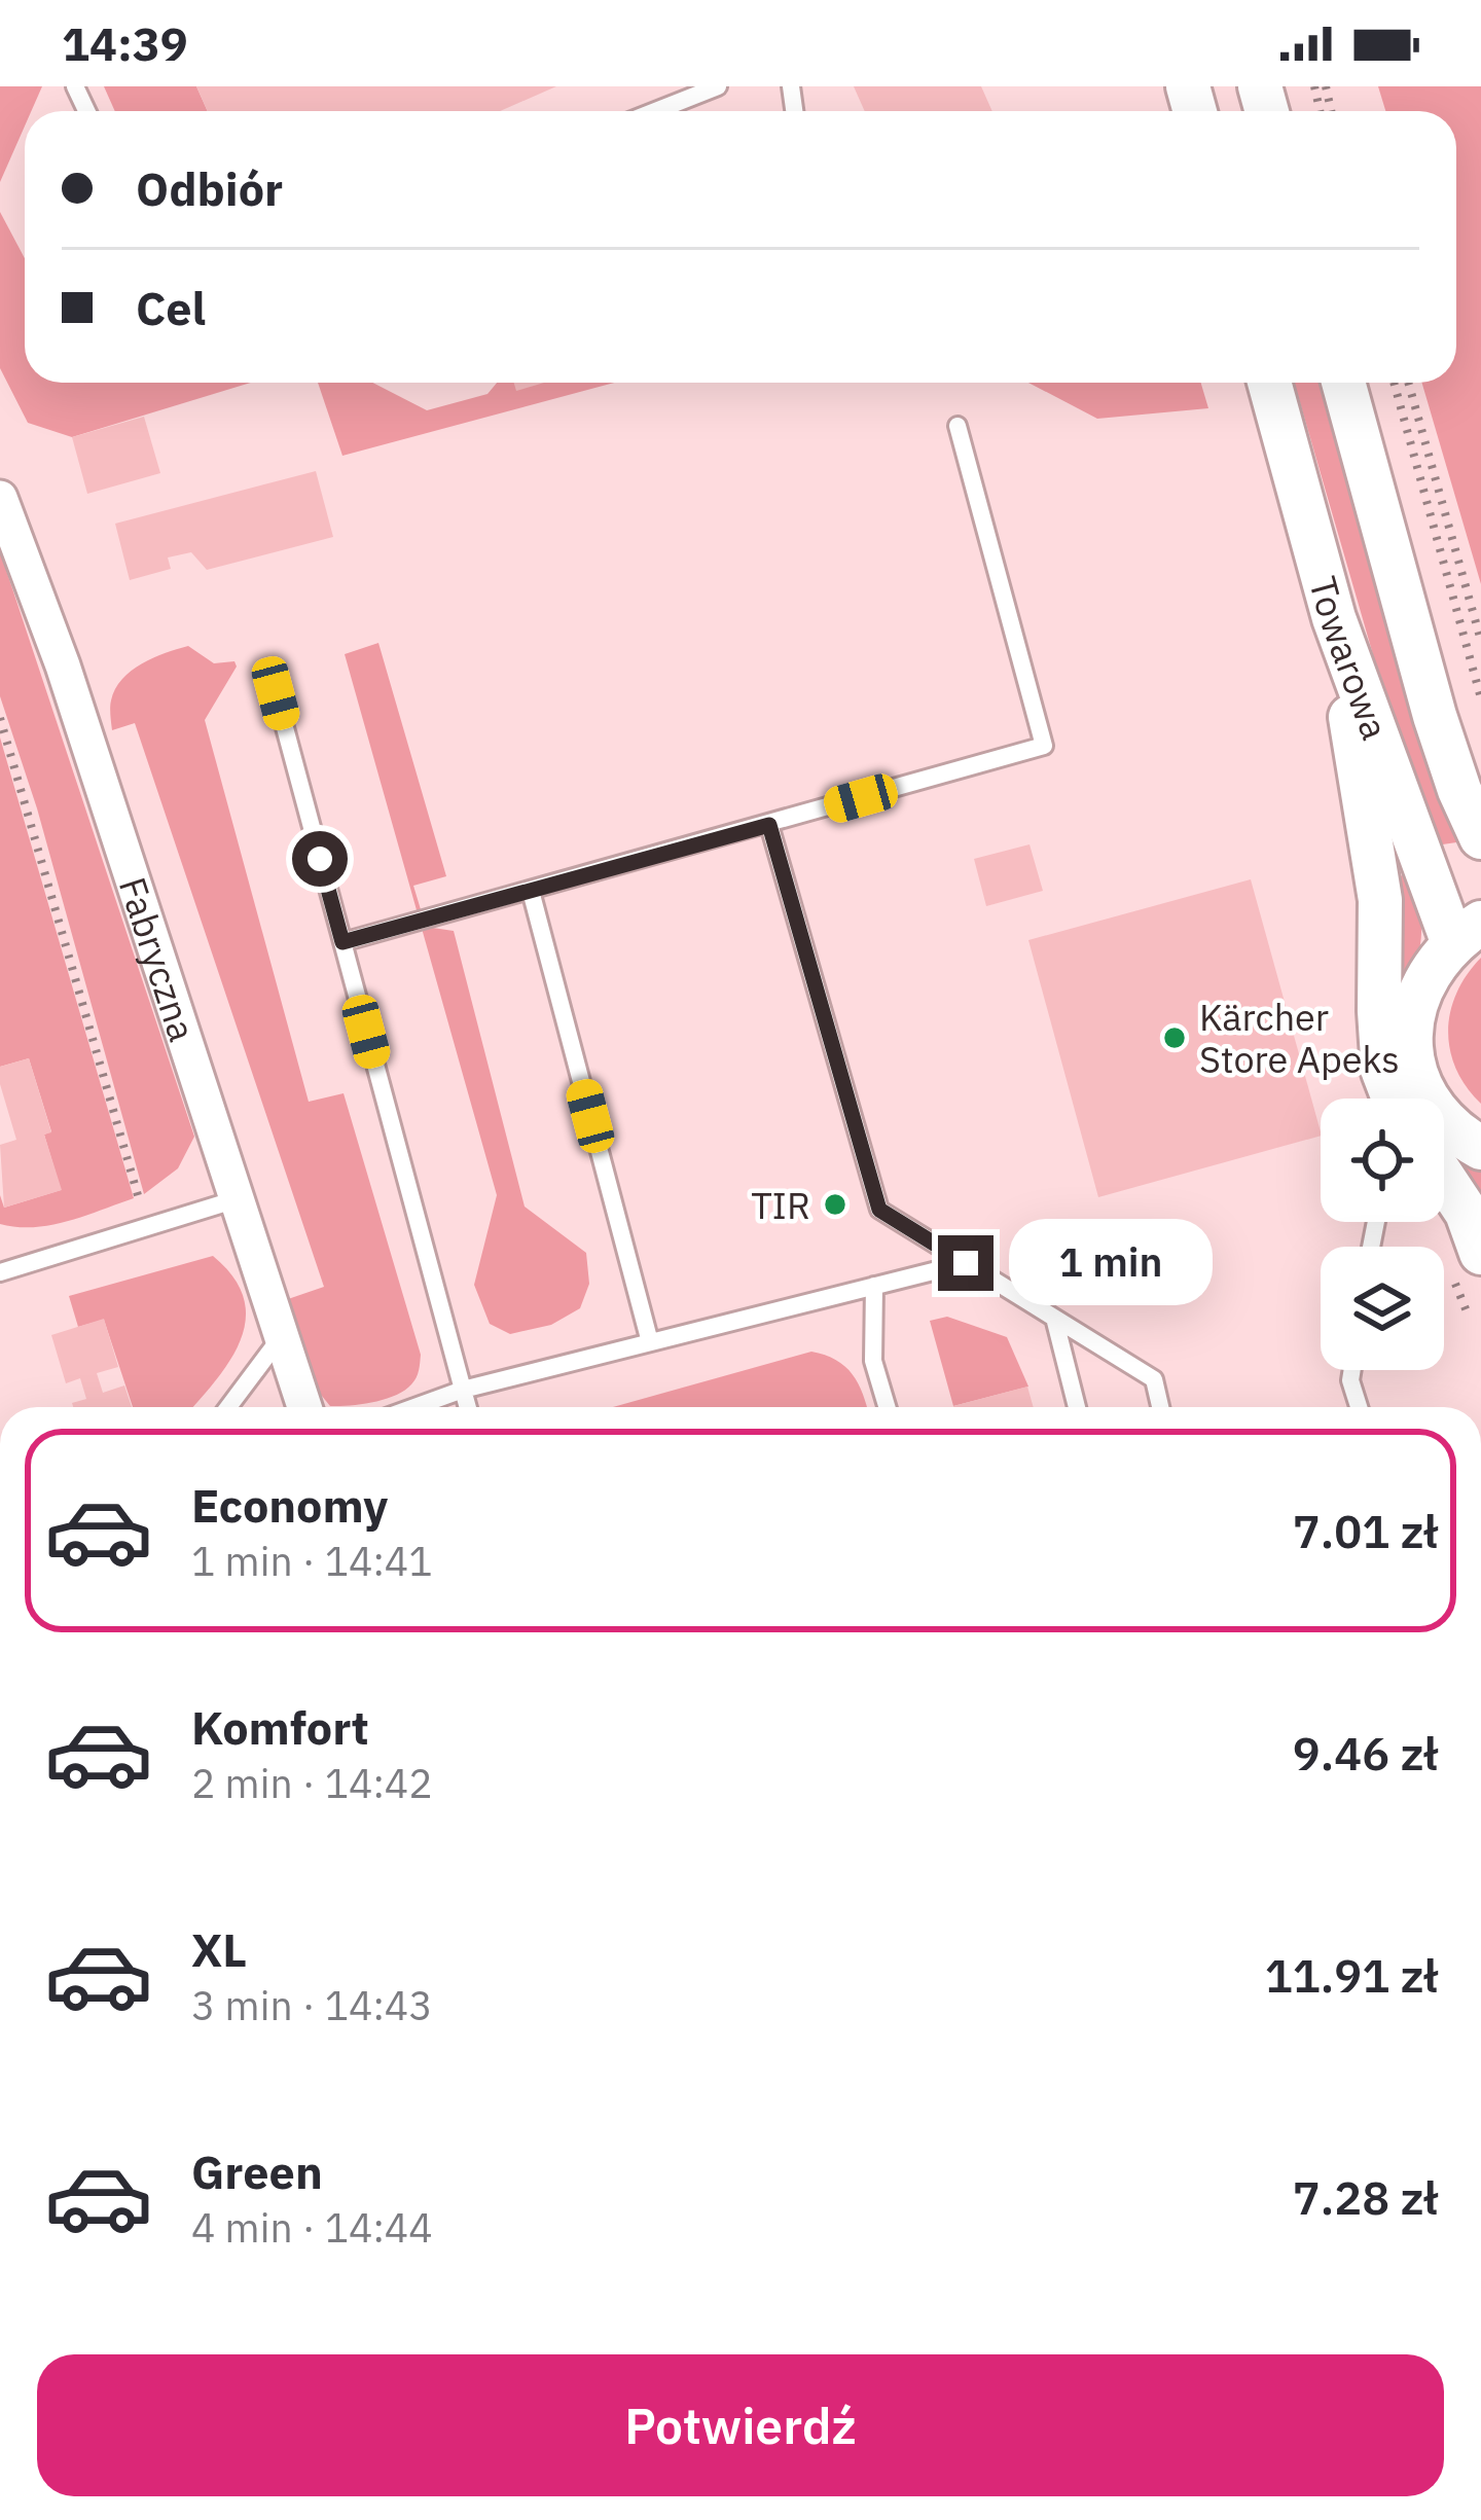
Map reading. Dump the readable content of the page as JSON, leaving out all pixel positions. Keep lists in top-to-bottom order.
{
  "streets": {
    "street": ["Towarowa", "Fabryczna"]
  },
  "places": ["Kärcher Store Apeks", "TIR"],
  "page": {
    "status": "14:39",
    "banner": ["Odbiór", "Cel"],
    "bubble": "1 min",
    "list": [
      {
        "name": "Economy",
        "note": "1 min · 14:41",
        "value": "7.01 zł"
      },
      {
        "name": "Komfort",
        "note": "2 min · 14:42",
        "value": "9.46 zł"
      },
      {
        "name": "XL",
        "note": "3 min · 14:43",
        "value": "11.91 zł"
      },
      {
        "name": "Green",
        "note": "4 min · 14:44",
        "value": "7.28 zł"
      }
    ],
    "buttons": "Potwierdź"
  }
}
